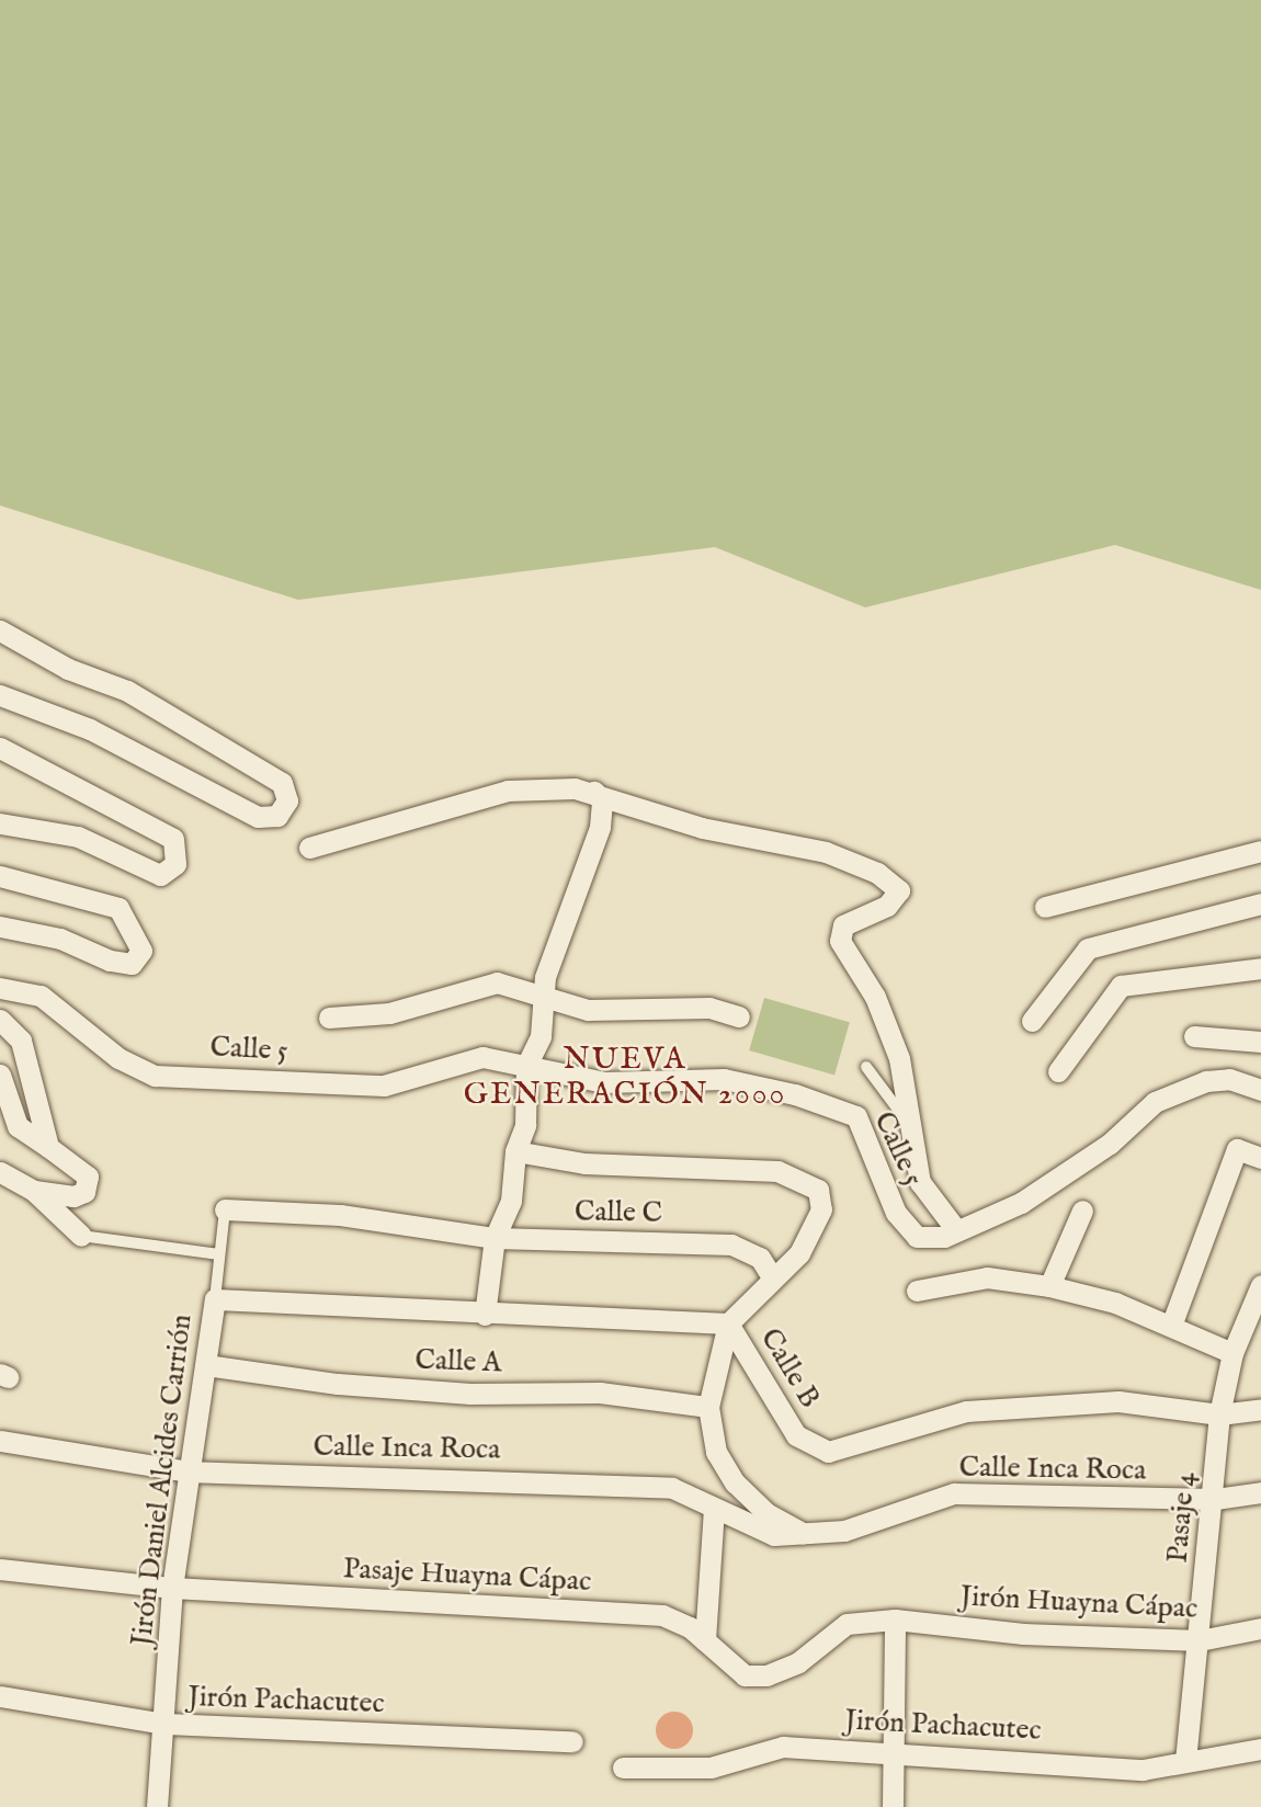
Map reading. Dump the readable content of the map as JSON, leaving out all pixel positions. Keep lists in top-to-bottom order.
{
  "streets": {
    "street": [
      "Calle 5",
      "Calle C",
      "Calle A",
      "Calle B",
      "Calle Inca Roca",
      "Jirón Daniel Alcides Carrión",
      "Pasaje 4",
      "Pasaje Huayna Cápac",
      "Jirón Huayna Cápac",
      "Jirón Pachacutec"
    ]
  },
  "crossings": [
    ["Calle A", "Jirón Daniel Alcides Carrión"],
    ["Calle B", "Jirón Daniel Alcides Carrión"],
    ["Calle B", "Pasaje 4"],
    ["Calle Inca Roca", "Jirón Daniel Alcides Carrión"],
    ["Calle Inca Roca", "Pasaje 4"],
    ["Jirón Daniel Alcides Carrión", "Pasaje Huayna Cápac"],
    ["Jirón Daniel Alcides Carrión", "Jirón Pachacutec"],
    ["Pasaje 4", "Jirón Huayna Cápac"],
    ["Pasaje 4", "Jirón Pachacutec"],
    ["Pasaje Huayna Cápac", "Jirón Huayna Cápac"]
  ],
  "districts": ["NUEVA GENERACIÓN 2000"]
}
